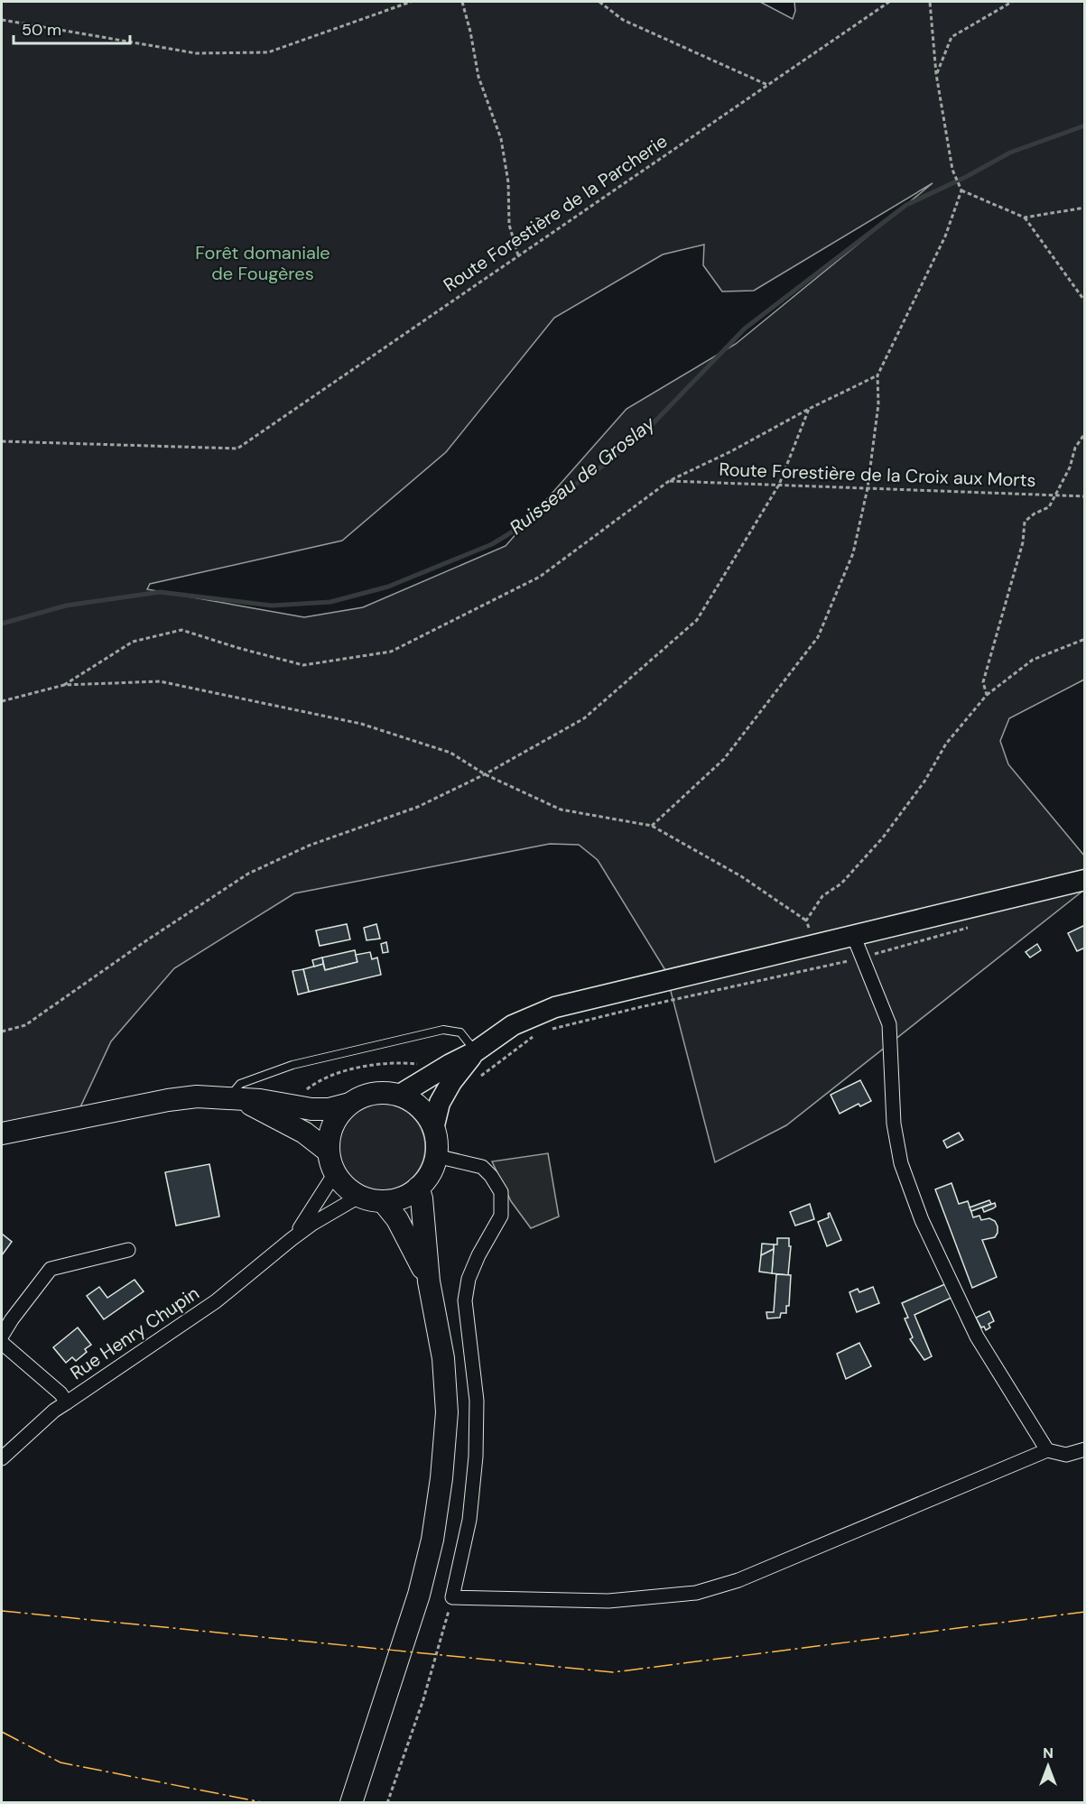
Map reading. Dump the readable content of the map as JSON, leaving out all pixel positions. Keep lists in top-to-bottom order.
{
  "streets": {
    "street": ["Rue Henry Chupin"],
    "path": ["Route Forestière de la Parcherie", "Route Forestière de la Croix aux Morts"]
  },
  "water": ["Ruisseau de Groslay"],
  "parks": ["Forêt domaniale de Fougères"],
  "scale_bar": "50 m",
  "north": "top"
}
